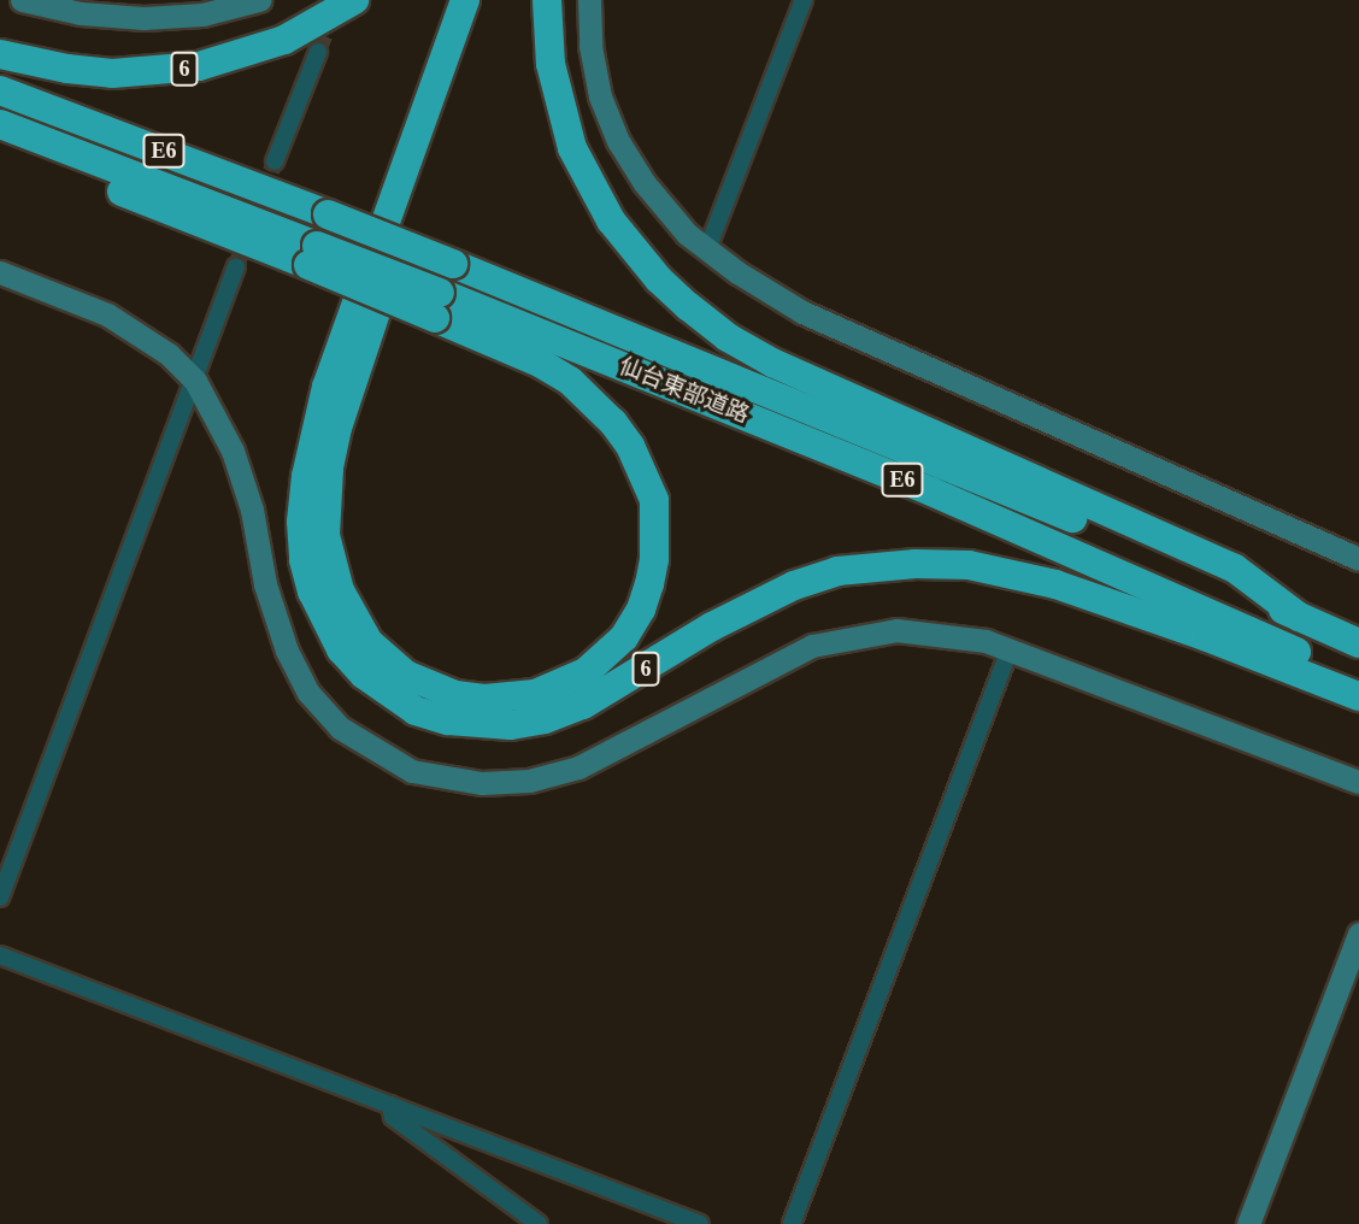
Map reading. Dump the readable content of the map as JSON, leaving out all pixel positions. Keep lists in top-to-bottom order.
{
  "streets": {
    "highway": ["6", "E6", "仙台東部道路"]
  },
  "crossings": [
    ["6", "仙台東部道路"]
  ]
}
